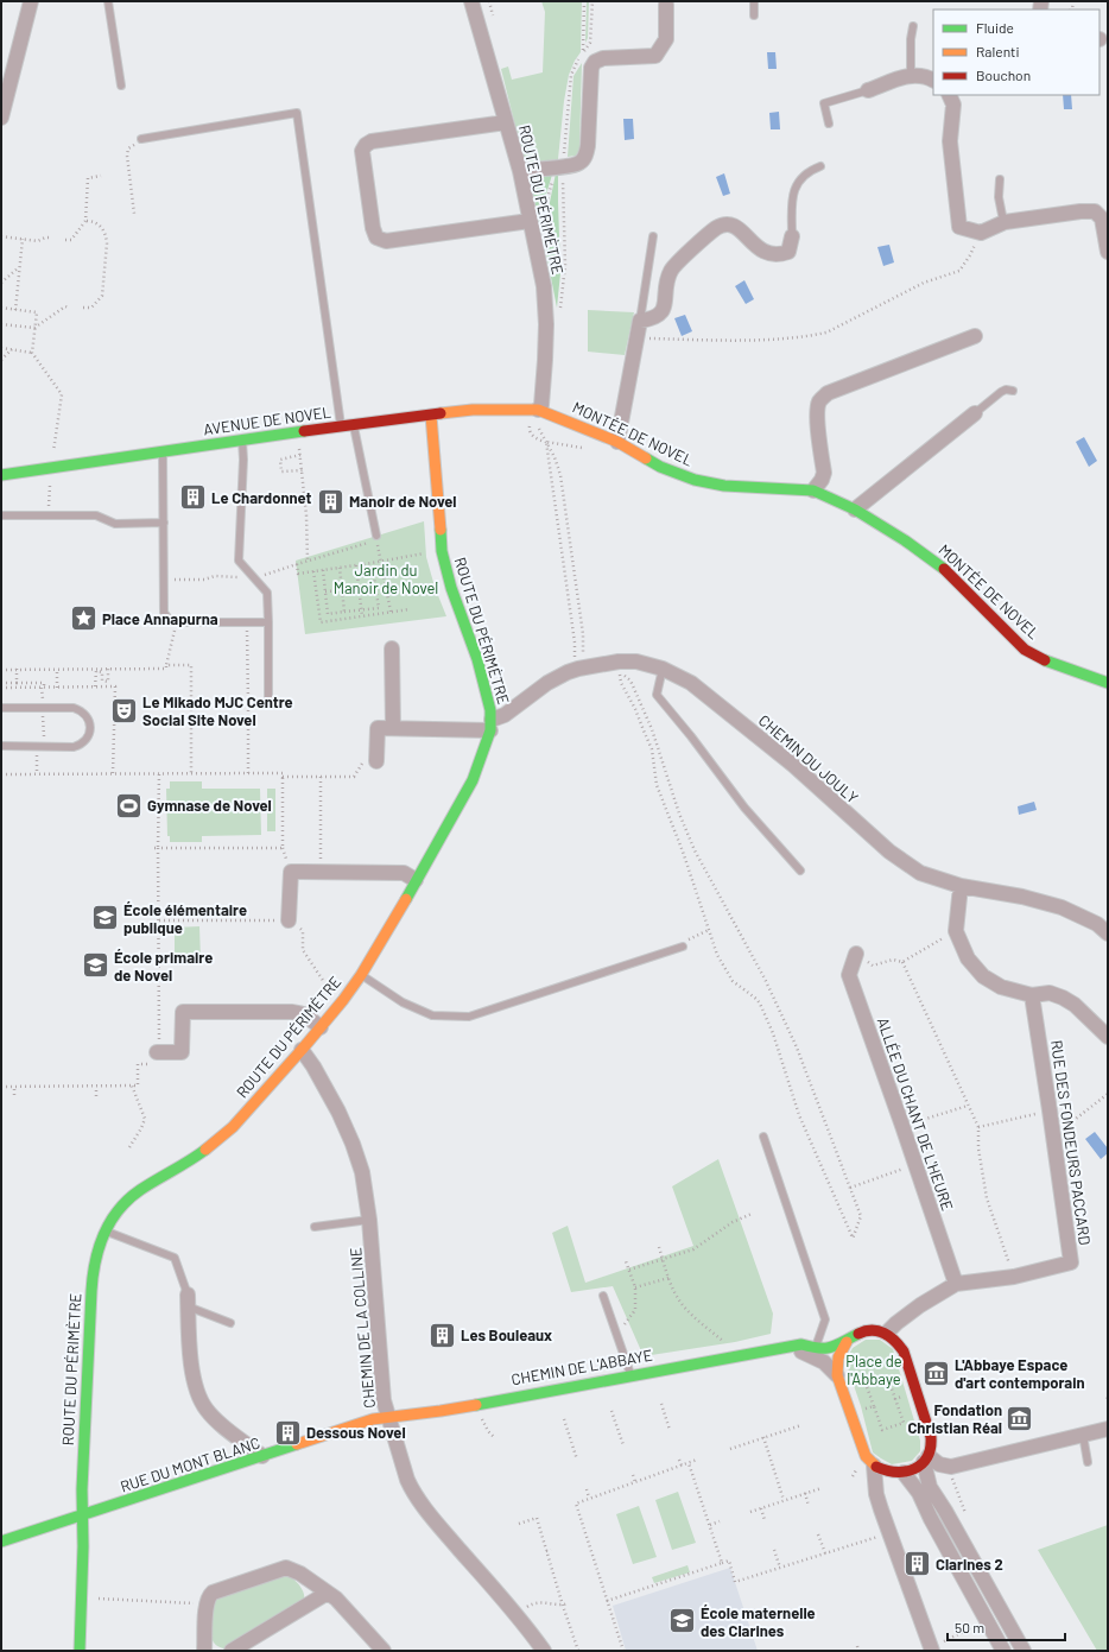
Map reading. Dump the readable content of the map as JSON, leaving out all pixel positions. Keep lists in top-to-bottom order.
{
  "streets": {
    "street": [
      "ROUTE DU PÉRIMÈTRE",
      "AVENUE DE NOVEL",
      "MONTÉE DE NOVEL",
      "CHEMIN DU JOULY",
      "ALLÉE DU CHANT DE L'HEURE",
      "RUE DES FONDEURS PACCARD",
      "CHEMIN DE LA COLLINE",
      "CHEMIN DE L'ABBAYE",
      "RUE DU MONT BLANC"
    ]
  },
  "crossings": [
    ["ROUTE DU PÉRIMÈTRE", "AVENUE DE NOVEL"],
    ["ROUTE DU PÉRIMÈTRE", "MONTÉE DE NOVEL"],
    ["ROUTE DU PÉRIMÈTRE", "CHEMIN DU JOULY"],
    ["ROUTE DU PÉRIMÈTRE", "CHEMIN DE LA COLLINE"],
    ["ROUTE DU PÉRIMÈTRE", "RUE DU MONT BLANC"],
    ["AVENUE DE NOVEL", "MONTÉE DE NOVEL"],
    ["ALLÉE DU CHANT DE L'HEURE", "RUE DES FONDEURS PACCARD"],
    ["RUE DES FONDEURS PACCARD", "CHEMIN DE L'ABBAYE"],
    ["CHEMIN DE LA COLLINE", "CHEMIN DE L'ABBAYE"],
    ["CHEMIN DE LA COLLINE", "RUE DU MONT BLANC"],
    ["CHEMIN DE L'ABBAYE", "RUE DU MONT BLANC"]
  ],
  "parks": ["Jardin du Manoir de Novel", "Place de l'Abbaye"],
  "places": {
    "building": [
      "Le Chardonnet",
      "Manoir de Novel",
      "Les Bouleaux",
      "Dessous Novel",
      "Clarines 2"
    ],
    "place": ["Place Annapurna"],
    "theatre": ["Le Mikado MJC Centre Social Site Novel"],
    "sports": ["Gymnase de Novel"],
    "school or university": ["École élémentaire publique", "École primaire de Novel", "École maternelle des Clarines"],
    "museum": ["L'Abbaye Espace d'art contemporain", "Fondation Christian Réal"]
  },
  "legend": ["Fluide", "Ralenti", "Bouchon"],
  "scale_bar": "50 m"
}
